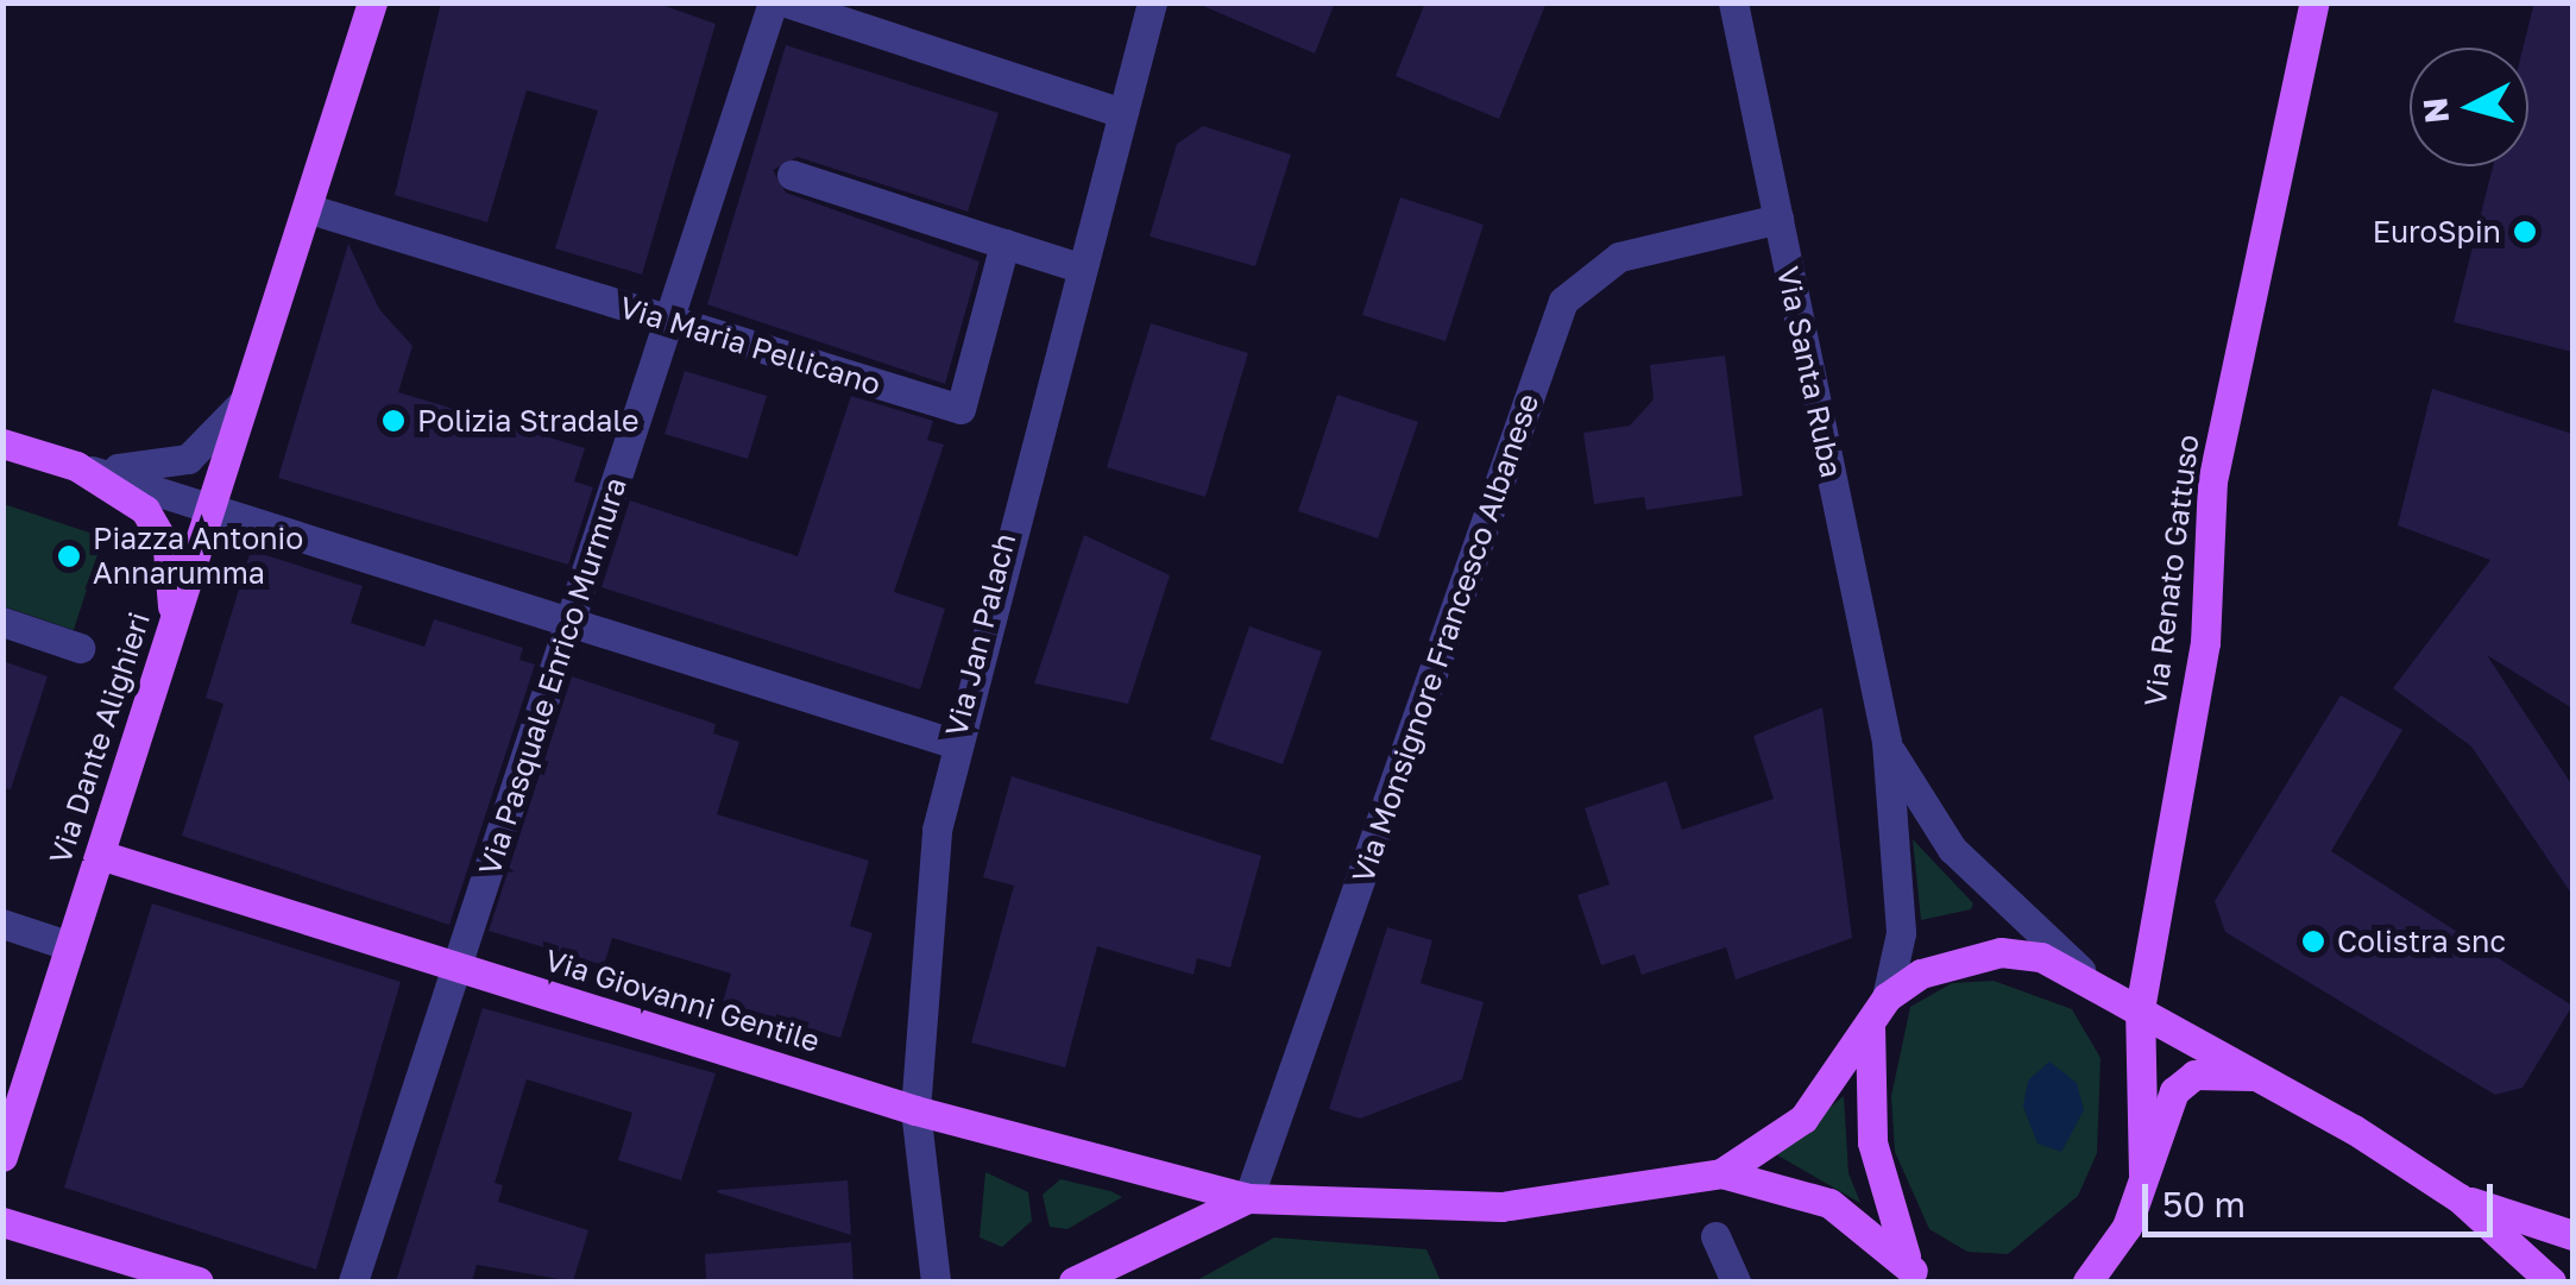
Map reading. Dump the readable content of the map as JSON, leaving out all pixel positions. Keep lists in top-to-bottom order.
{
  "streets": {
    "main road": ["Via Renato Gattuso", "Via Dante Alighieri", "Via Giovanni Gentile"],
    "street": [
      "Via Maria Pellicano",
      "Via Santa Ruba",
      "Via Jan Palach",
      "Via Monsignore Francesco Albanese",
      "Via Pasquale Enrico Murmura"
    ]
  },
  "crossings": [
    ["Via Maria Pellicano", "Via Pasquale Enrico Murmura"],
    ["Via Maria Pellicano", "Via Dante Alighieri"],
    ["Via Santa Ruba", "Via Monsignore Francesco Albanese"],
    ["Via Jan Palach", "Via Giovanni Gentile"],
    ["Via Monsignore Francesco Albanese", "Via Giovanni Gentile"],
    ["Via Pasquale Enrico Murmura", "Via Giovanni Gentile"],
    ["Via Dante Alighieri", "Via Giovanni Gentile"]
  ],
  "places": [
    "EuroSpin",
    "Polizia Stradale",
    "Piazza Antonio Annarumma",
    "Colistra snc"
  ],
  "scale_bar": "50 m",
  "north": "left"
}
